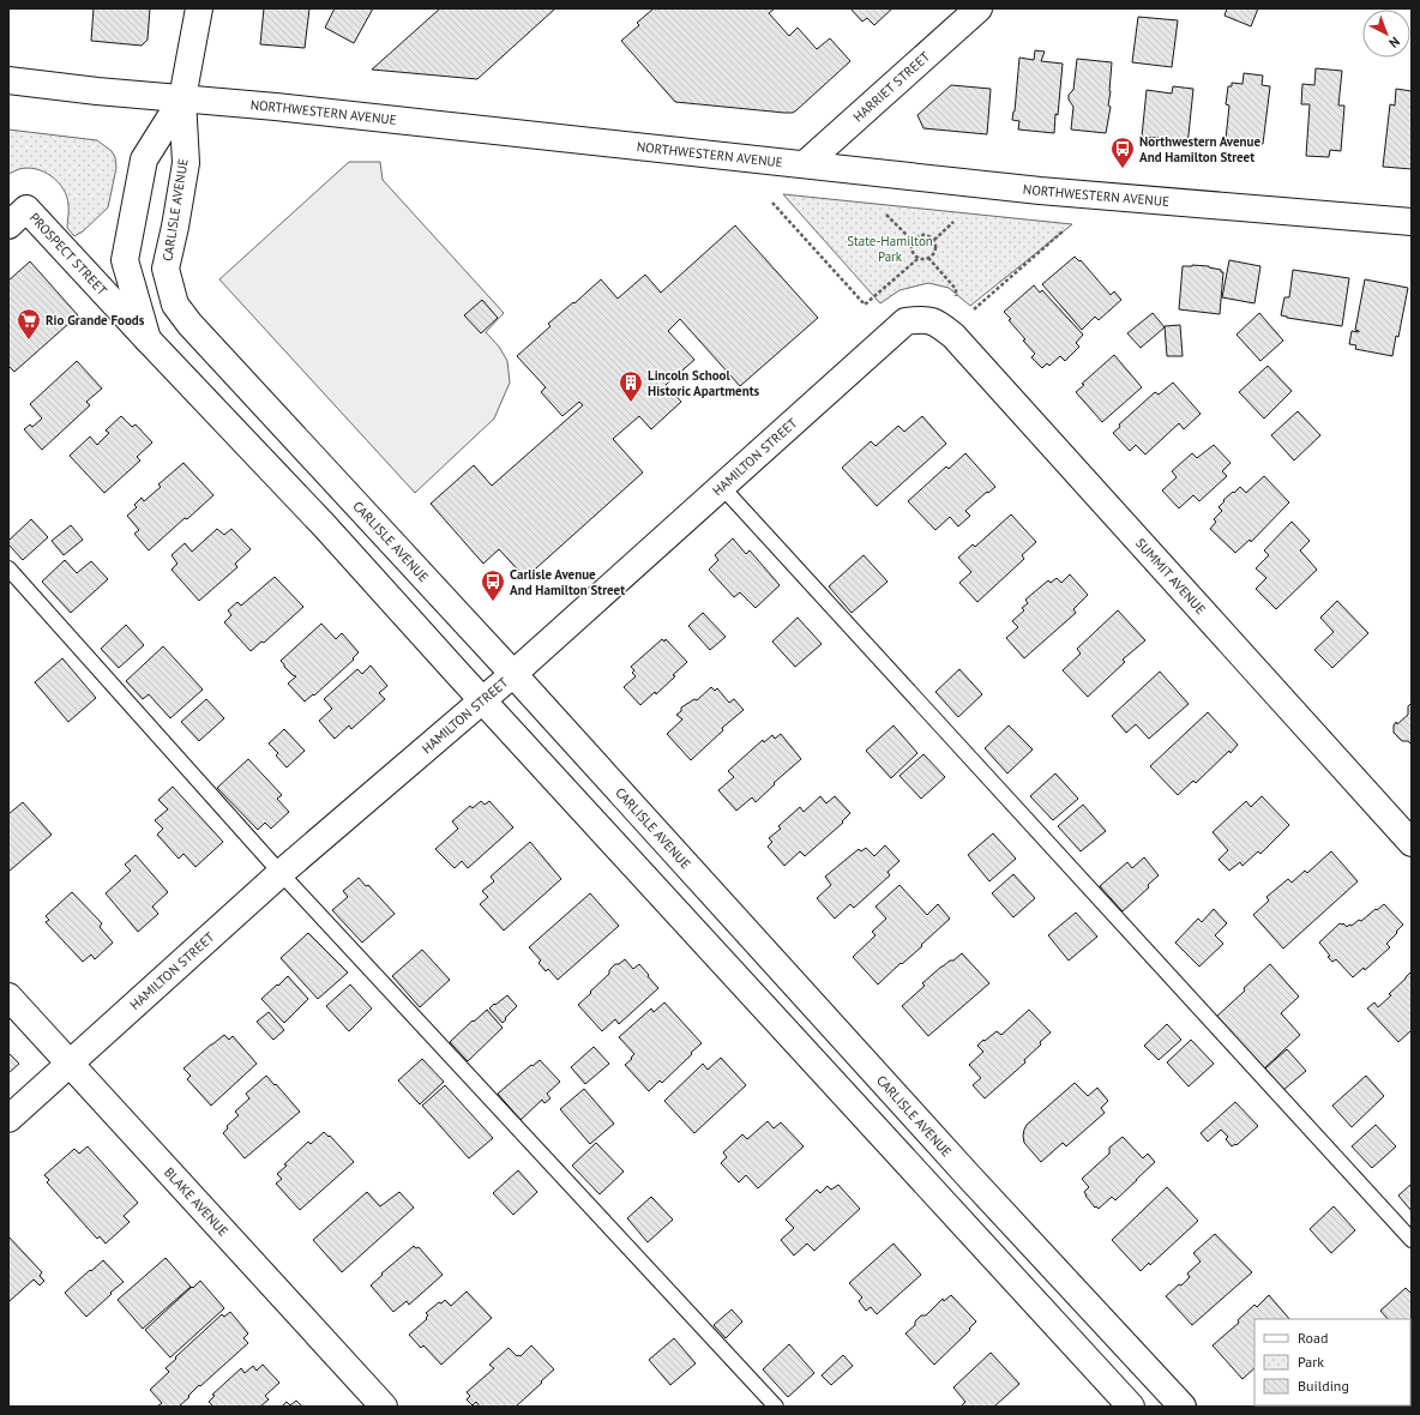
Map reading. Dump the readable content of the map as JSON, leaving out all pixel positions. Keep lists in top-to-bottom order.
{
  "streets": {
    "street": [
      "HARRIET STREET",
      "NORTHWESTERN AVENUE",
      "CARLISLE AVENUE",
      "PROSPECT STREET",
      "HAMILTON STREET",
      "SUMMIT AVENUE",
      "BLAKE AVENUE"
    ]
  },
  "crossings": [
    ["HARRIET STREET", "NORTHWESTERN AVENUE"],
    ["NORTHWESTERN AVENUE", "CARLISLE AVENUE"],
    ["CARLISLE AVENUE", "HAMILTON STREET"],
    ["HAMILTON STREET", "SUMMIT AVENUE"],
    ["HAMILTON STREET", "BLAKE AVENUE"]
  ],
  "parks": ["State-Hamilton Park"],
  "places": {
    "bus stop": ["Northwestern Avenue And Hamilton Street", "Carlisle Avenue And Hamilton Street"],
    "supermarket": ["Rio Grande Foods"],
    "building": ["Lincoln School Historic Apartments"]
  },
  "legend": ["Road", "Park", "Building"],
  "north": "bottom right"
}
